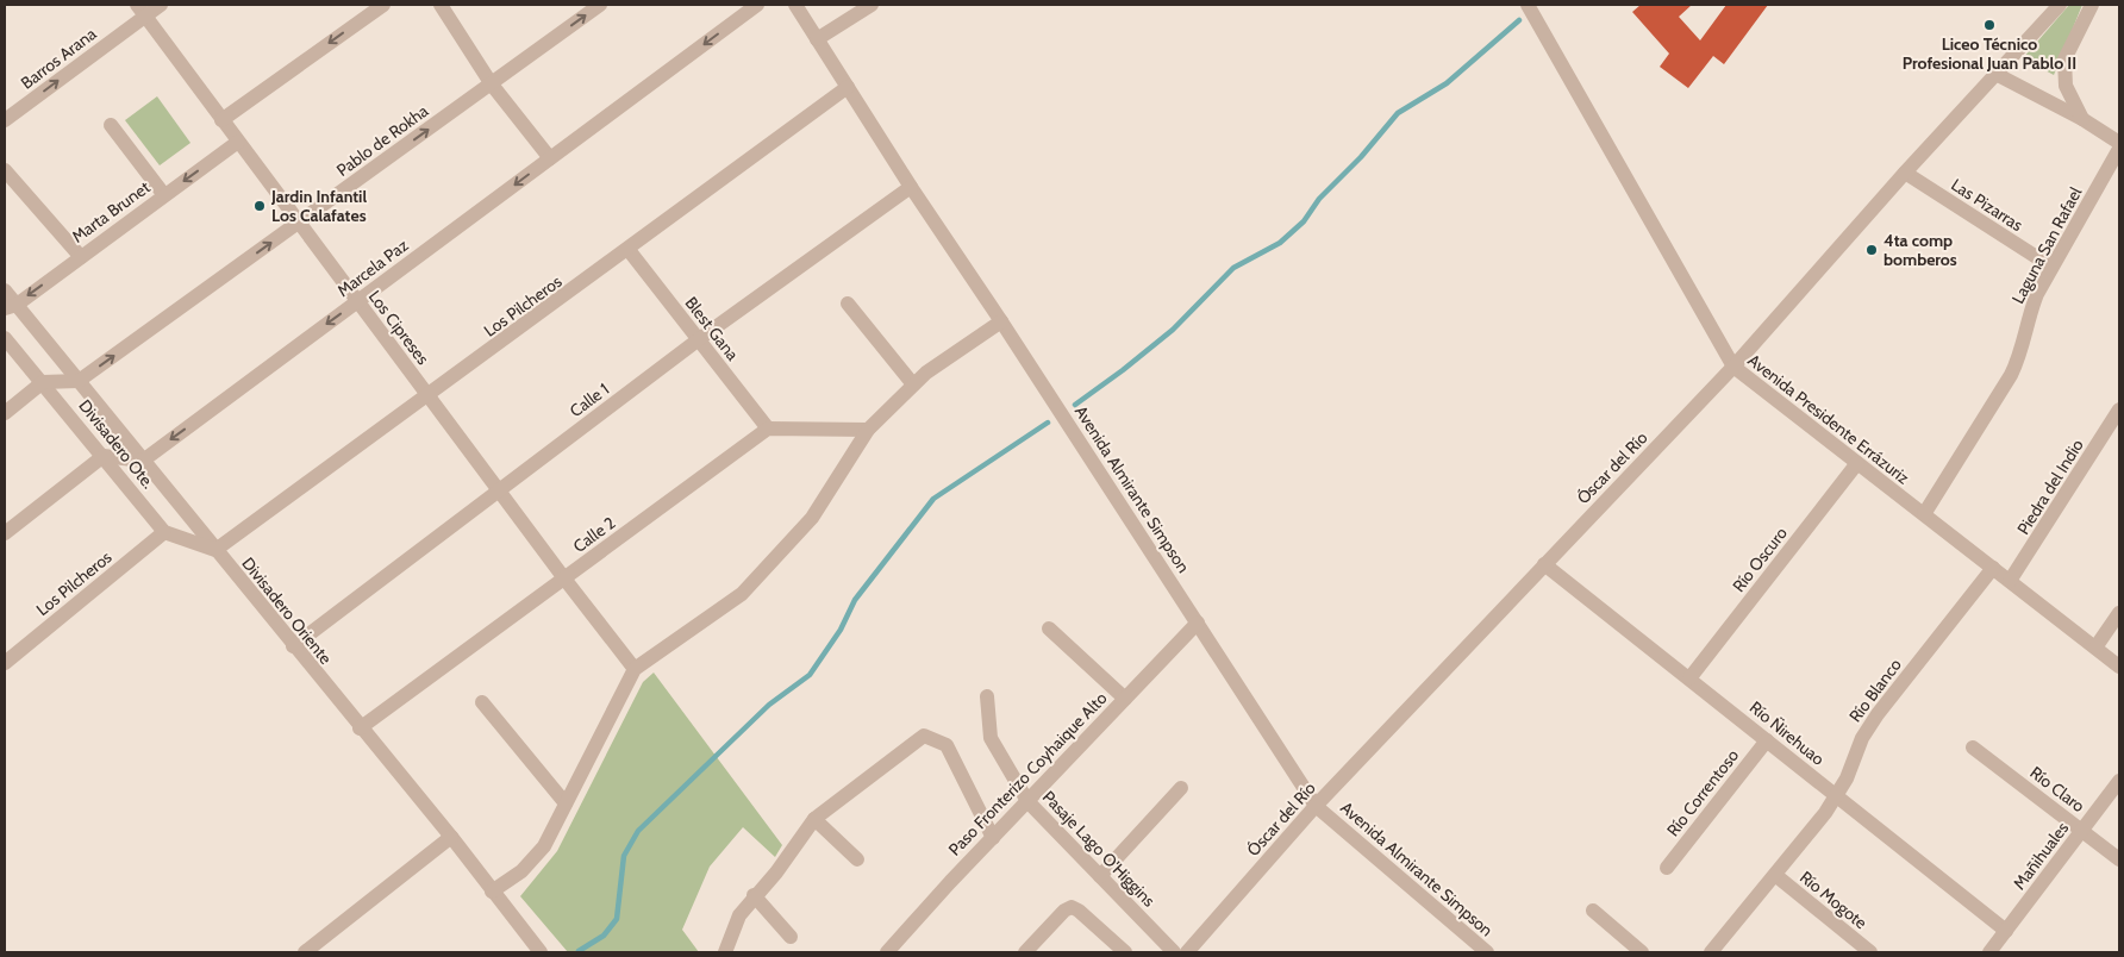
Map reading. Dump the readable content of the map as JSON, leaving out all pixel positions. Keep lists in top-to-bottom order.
{
  "streets": {
    "street": [
      "Barros Arana",
      "Pablo de Rokha",
      "Las Pizarras",
      "Marta Brunet",
      "Laguna San Rafael",
      "Marcela Paz",
      "Los Pilcheros",
      "Los Cipreses",
      "Blest Gana",
      "Calle 1",
      "Avenida Presidente Errázuriz",
      "Divisadero Ote.",
      "Óscar del Río",
      "Piedra del Indio",
      "Avenida Almirante Simpson",
      "Calle 2",
      "Río Oscuro",
      "Divisadero Oriente",
      "Río Blanco",
      "Río Ñirehuao",
      "Paso Fronterizo Coyhaique Alto",
      "Río Claro",
      "Río Correntoso",
      "Pasaje Lago O'Higgins",
      "Mañihuales",
      "Río Mogote"
    ]
  },
  "crossings": [
    ["Barros Arana", "Los Cipreses"],
    ["Pablo de Rokha", "Los Cipreses"],
    ["Pablo de Rokha", "Divisadero Oriente"],
    ["Las Pizarras", "Laguna San Rafael"],
    ["Las Pizarras", "Óscar del Río"],
    ["Marta Brunet", "Los Cipreses"],
    ["Marta Brunet", "Divisadero Oriente"],
    ["Laguna San Rafael", "Avenida Presidente Errázuriz"],
    ["Marcela Paz", "Los Cipreses"],
    ["Marcela Paz", "Divisadero Oriente"],
    ["Los Pilcheros", "Los Cipreses"],
    ["Los Pilcheros", "Blest Gana"],
    ["Los Pilcheros", "Divisadero Ote."],
    ["Los Pilcheros", "Avenida Almirante Simpson"],
    ["Los Pilcheros", "Divisadero Oriente"],
    ["Los Cipreses", "Calle 1"],
    ["Los Cipreses", "Calle 2"],
    ["Blest Gana", "Calle 1"],
    ["Blest Gana", "Calle 2"],
    ["Calle 1", "Avenida Almirante Simpson"],
    ["Calle 1", "Divisadero Oriente"],
    ["Avenida Presidente Errázuriz", "Óscar del Río"],
    ["Avenida Presidente Errázuriz", "Piedra del Indio"],
    ["Avenida Presidente Errázuriz", "Río Oscuro"],
    ["Avenida Presidente Errázuriz", "Río Blanco"],
    ["Óscar del Río", "Avenida Almirante Simpson"],
    ["Óscar del Río", "Río Ñirehuao"],
    ["Avenida Almirante Simpson", "Paso Fronterizo Coyhaique Alto"],
    ["Calle 2", "Divisadero Oriente"],
    ["Río Oscuro", "Río Ñirehuao"],
    ["Río Blanco", "Río Ñirehuao"],
    ["Río Blanco", "Río Mogote"],
    ["Río Ñirehuao", "Río Correntoso"],
    ["Río Ñirehuao", "Mañihuales"],
    ["Paso Fronterizo Coyhaique Alto", "Pasaje Lago O'Higgins"],
    ["Río Claro", "Mañihuales"]
  ],
  "one_way": ["Barros Arana", "Marta Brunet", "Marcela Paz"],
  "places": ["Liceo Técnico Profesional Juan Pablo II", "Jardin Infantil Los Calafates", "4ta comp bomberos"]
}
